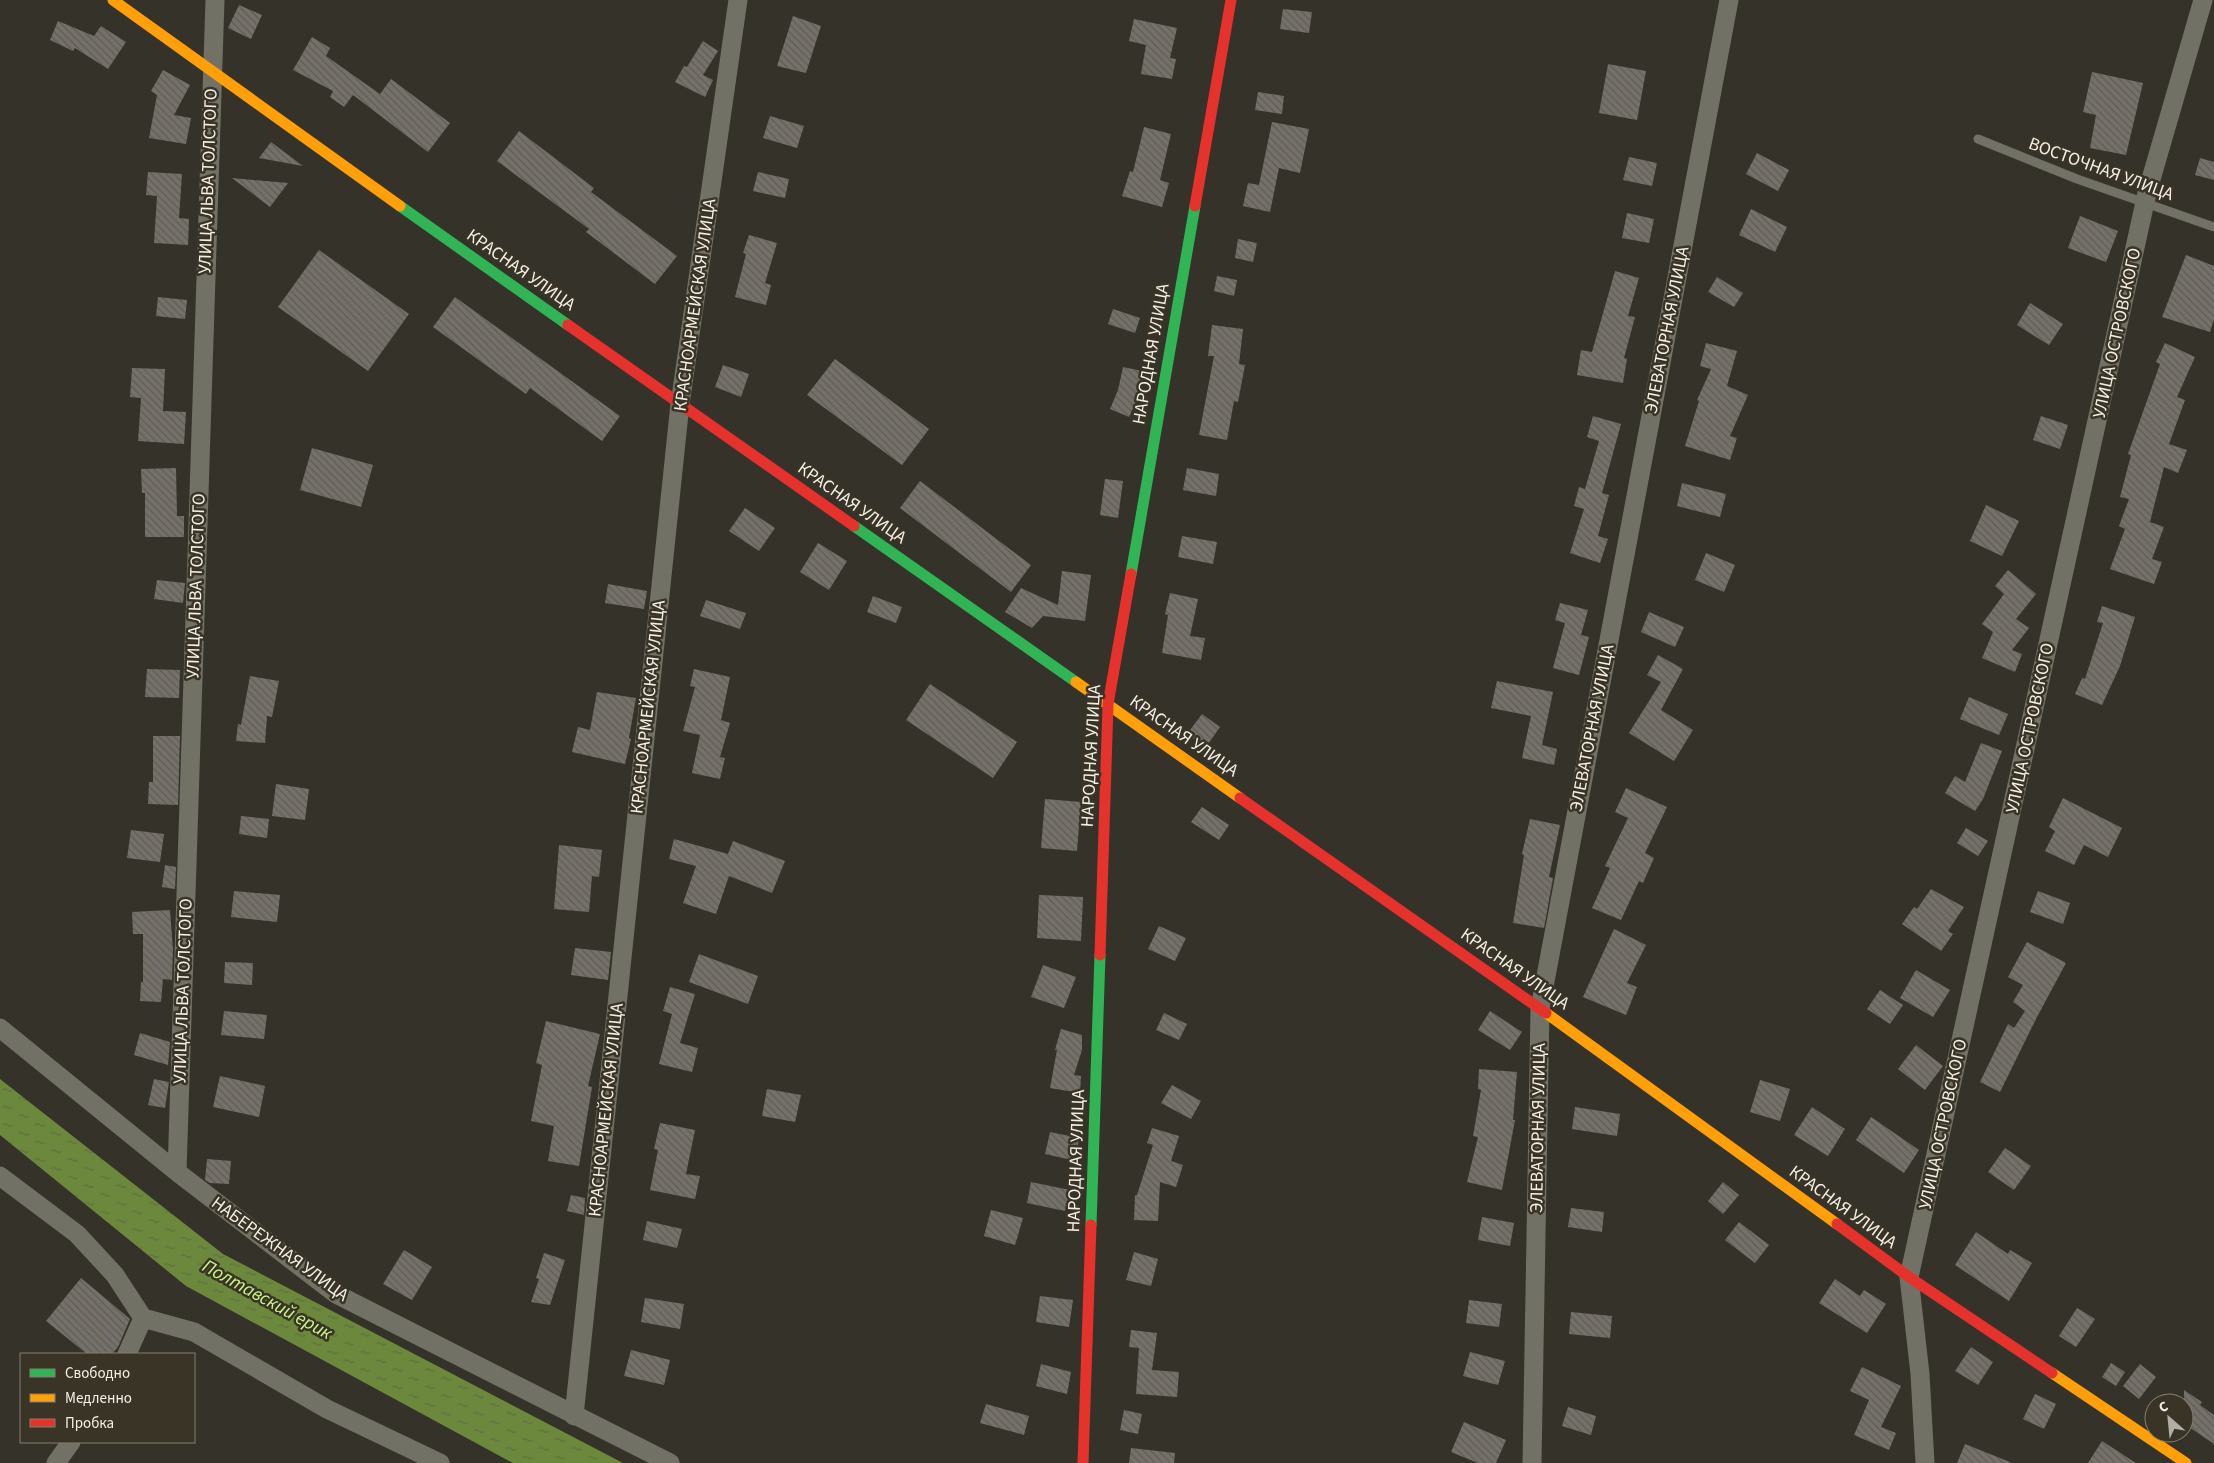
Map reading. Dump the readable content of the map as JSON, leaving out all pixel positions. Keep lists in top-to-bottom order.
{
  "streets": {
    "street": [
      "УЛИЦА ЛЬВА ТОЛСТОГО",
      "КРАСНАЯ УЛИЦА",
      "КРАСНОАРМЕЙСКАЯ УЛИЦА",
      "ЭЛЕВАТОРНАЯ УЛИЦА",
      "УЛИЦА ОСТРОВСКОГО",
      "НАРОДНАЯ УЛИЦА",
      "НАБЕРЕЖНАЯ УЛИЦА"
    ],
    "lane": ["ВОСТОЧНАЯ УЛИЦА"]
  },
  "crossings": [
    ["ВОСТОЧНАЯ УЛИЦА", "УЛИЦА ОСТРОВСКОГО"],
    ["УЛИЦА ЛЬВА ТОЛСТОГО", "КРАСНАЯ УЛИЦА"],
    ["УЛИЦА ЛЬВА ТОЛСТОГО", "НАБЕРЕЖНАЯ УЛИЦА"],
    ["КРАСНАЯ УЛИЦА", "КРАСНОАРМЕЙСКАЯ УЛИЦА"],
    ["КРАСНАЯ УЛИЦА", "ЭЛЕВАТОРНАЯ УЛИЦА"],
    ["КРАСНАЯ УЛИЦА", "УЛИЦА ОСТРОВСКОГО"],
    ["КРАСНАЯ УЛИЦА", "НАРОДНАЯ УЛИЦА"],
    ["КРАСНОАРМЕЙСКАЯ УЛИЦА", "НАБЕРЕЖНАЯ УЛИЦА"]
  ],
  "water": ["Полтавский ерик"],
  "legend": ["Свободно", "Медленно", "Пробка"],
  "north": "top left"
}
